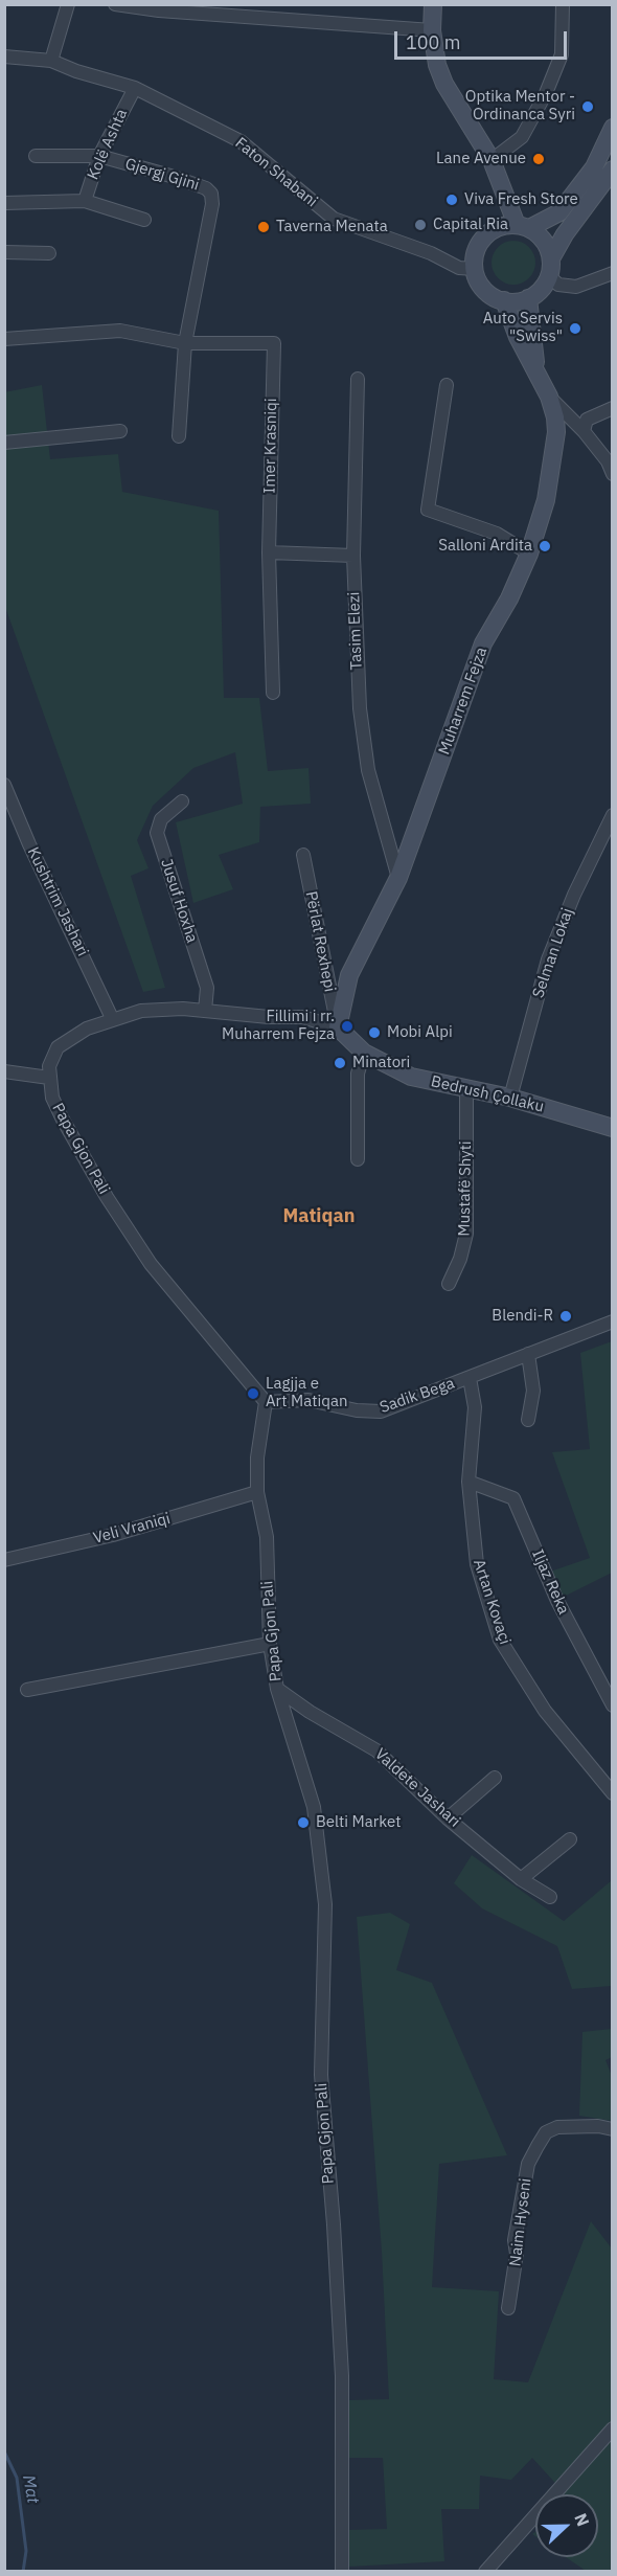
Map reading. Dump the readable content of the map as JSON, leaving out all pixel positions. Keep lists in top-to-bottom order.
{
  "streets": {
    "street": [
      "Kolë Ashta",
      "Faton Shabani",
      "Gjergj Gjini",
      "Imer Krasniqi",
      "Tasim Elezi",
      "Muharrem Fejza",
      "Jusuf Hoxha",
      "Kushtrim Jashari",
      "Përlat Rexhepi",
      "Selman Lokaj",
      "Bedrush Çollaku",
      "Papa Gjon Pali",
      "Mustafë Shyti",
      "Sadik Bega",
      "Veli Vraniqi",
      "Iljaz Reka",
      "Artan Kovaçi",
      "Valdete Jashari",
      "Naim Hyseni"
    ]
  },
  "crossings": [
    ["Kolë Ashta", "Faton Shabani"],
    ["Kolë Ashta", "Gjergj Gjini"],
    ["Faton Shabani", "Muharrem Fejza"],
    ["Gjergj Gjini", "Imer Krasniqi"],
    ["Tasim Elezi", "Muharrem Fejza"],
    ["Muharrem Fejza", "Përlat Rexhepi"],
    ["Muharrem Fejza", "Bedrush Çollaku"],
    ["Përlat Rexhepi", "Bedrush Çollaku"],
    ["Selman Lokaj", "Bedrush Çollaku"],
    ["Bedrush Çollaku", "Mustafë Shyti"],
    ["Papa Gjon Pali", "Sadik Bega"],
    ["Papa Gjon Pali", "Veli Vraniqi"],
    ["Papa Gjon Pali", "Valdete Jashari"],
    ["Sadik Bega", "Artan Kovaçi"],
    ["Iljaz Reka", "Artan Kovaçi"]
  ],
  "districts": ["Matiqan"],
  "water": ["Mat"],
  "places": [
    "Optika Mentor - Ordinanca Syri",
    "Lane Avenue",
    "Viva Fresh Store",
    "Capital Ria",
    "Taverna Menata",
    "Auto Servis \"Swiss\"",
    "Salloni Ardita",
    "Fillimi i rr. Muharrem Fejza",
    "Mobi Alpi",
    "Minatori",
    "Blendi-R",
    "Lagjja e Art Matiqan",
    "Belti Market"
  ],
  "scale_bar": "100 m",
  "north": "right"
}
